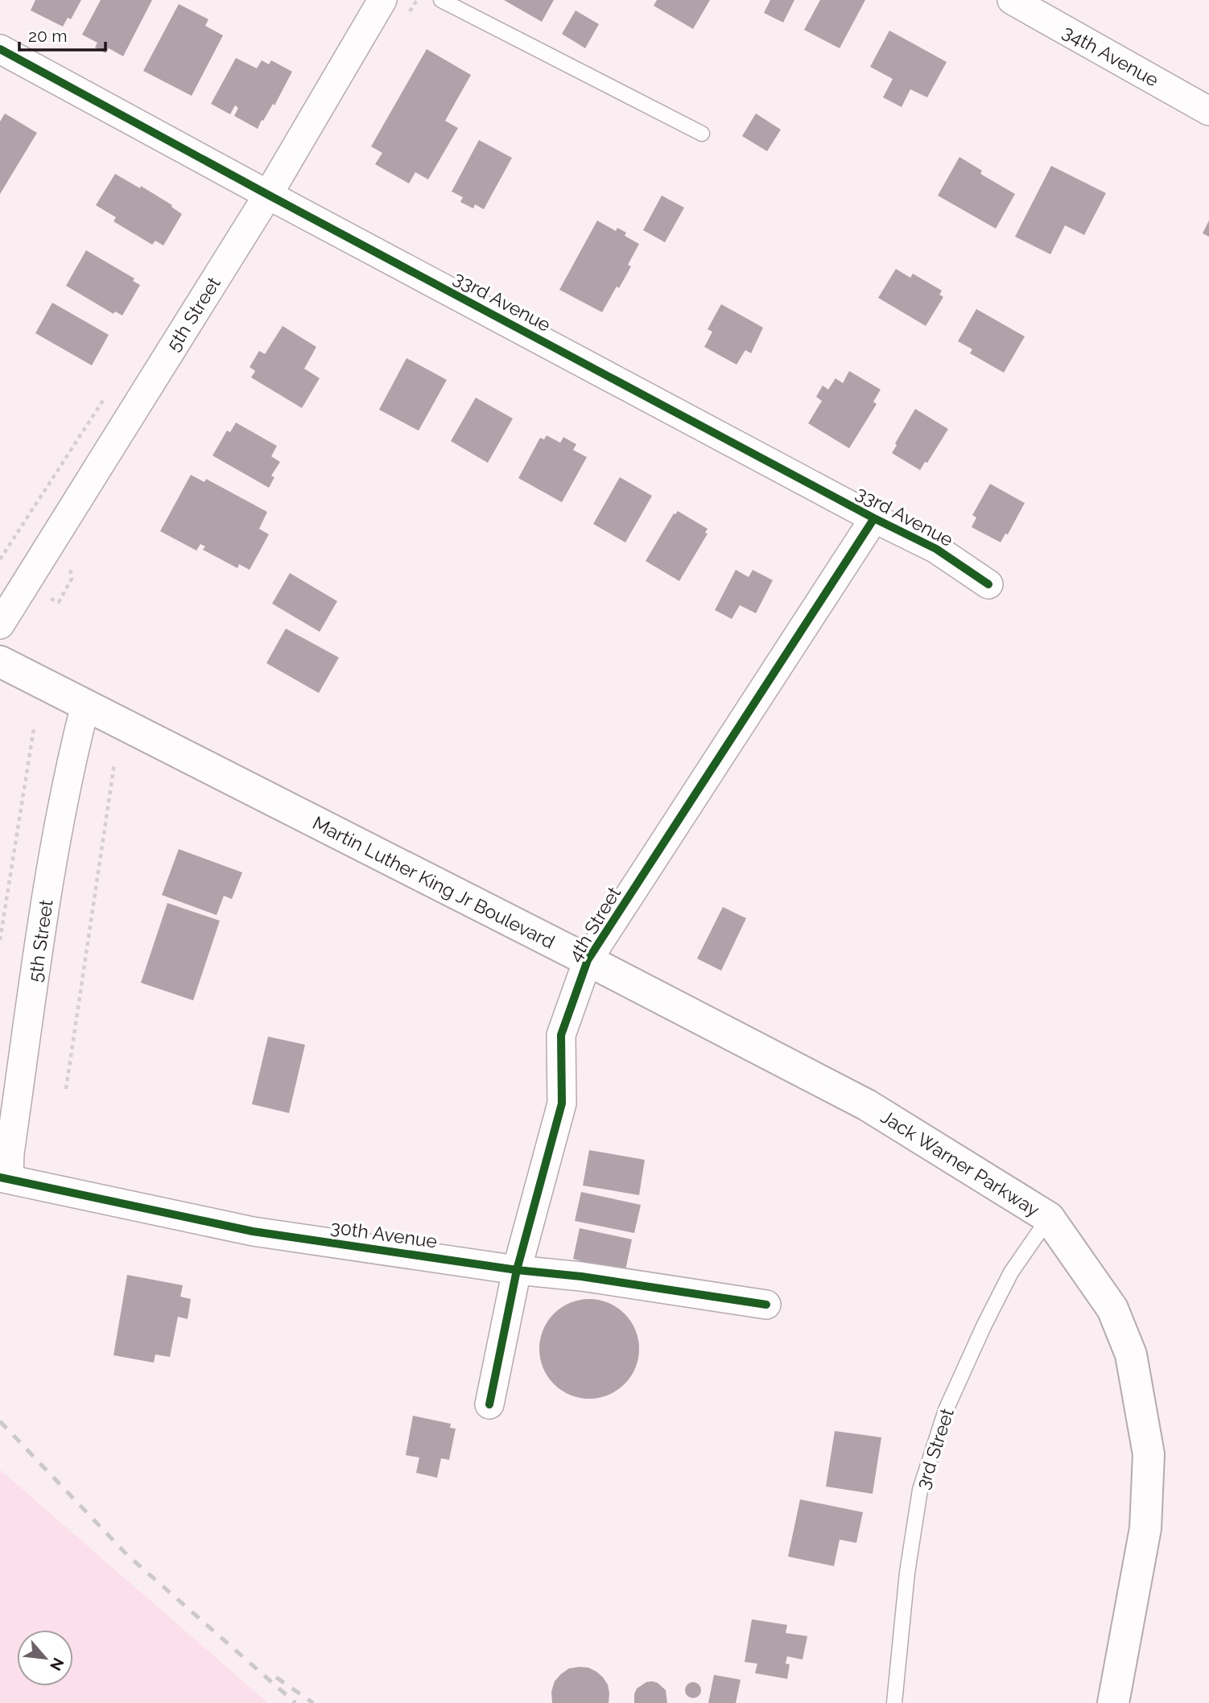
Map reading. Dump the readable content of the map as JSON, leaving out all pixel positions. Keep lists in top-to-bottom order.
{
  "streets": {
    "main road": ["Martin Luther King Jr Boulevard", "Jack Warner Parkway"],
    "street": [
      "34th Avenue",
      "33rd Avenue",
      "5th Street",
      "4th Street",
      "30th Avenue"
    ],
    "lane": ["3rd Street"]
  },
  "crossings": [
    ["33rd Avenue", "5th Street"],
    ["33rd Avenue", "4th Street"],
    ["5th Street", "Martin Luther King Jr Boulevard"],
    ["5th Street", "30th Avenue"],
    ["Martin Luther King Jr Boulevard", "4th Street"],
    ["Martin Luther King Jr Boulevard", "Jack Warner Parkway"],
    ["4th Street", "30th Avenue"],
    ["Jack Warner Parkway", "3rd Street"]
  ],
  "scale_bar": "20 m",
  "north": "bottom right"
}
